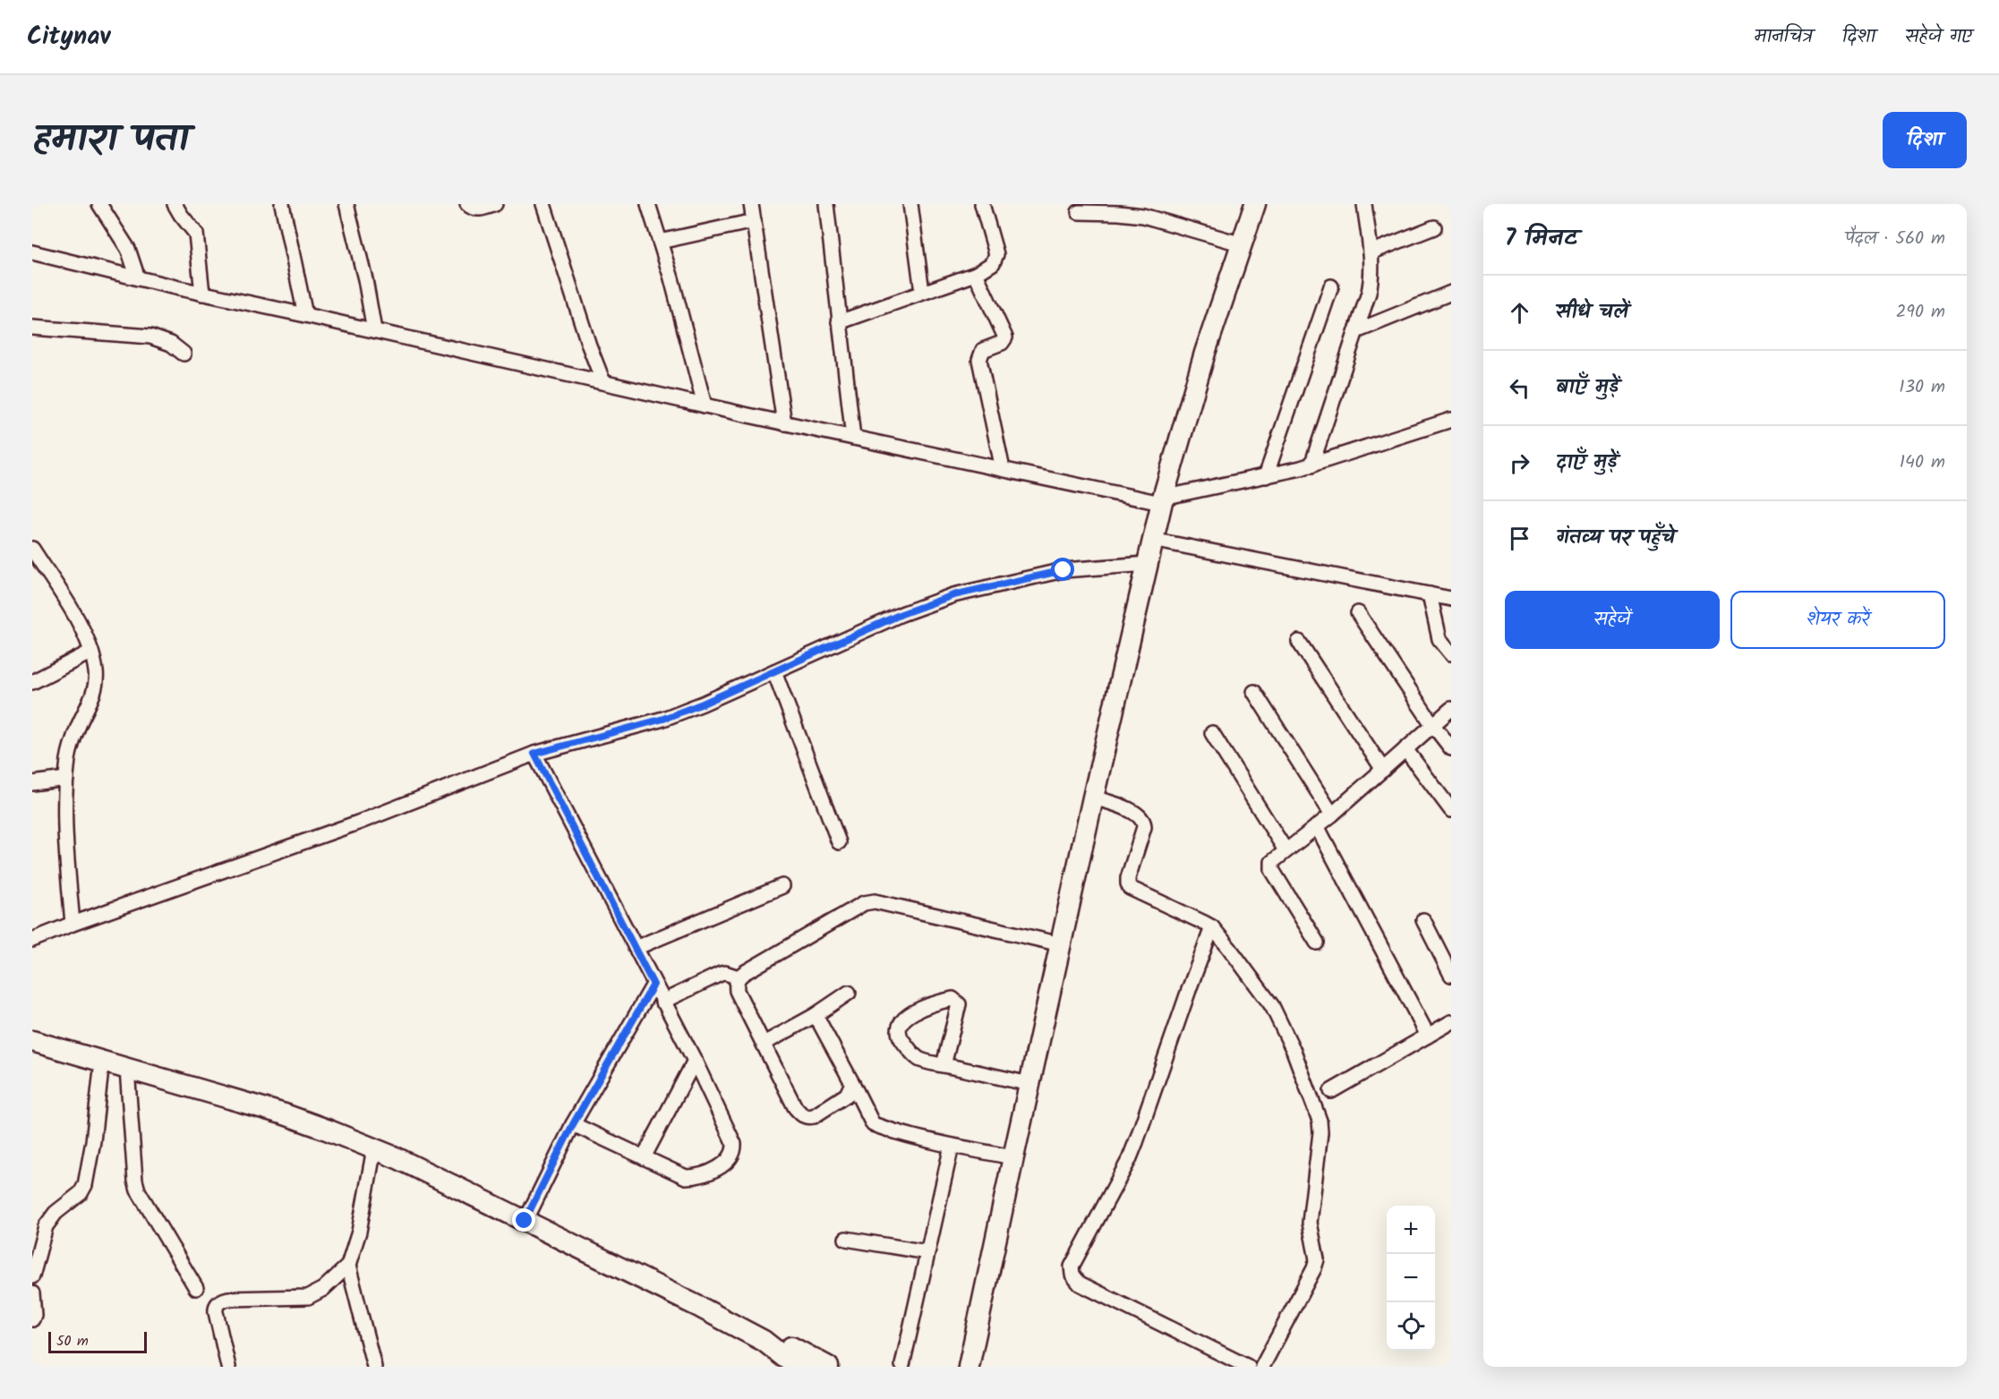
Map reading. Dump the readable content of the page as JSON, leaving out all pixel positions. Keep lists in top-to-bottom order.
{
  "scale_bar": "50 m",
  "page": {
    "header": "Citynav",
    "nav": ["मानचित्र", "दिशा", "सहेजे गए"],
    "title": "हमारा पता",
    "buttons": [
      "दिशा",
      ["सहेजें", "शेयर करें"]
    ],
    "heading": ["7 मिनट", "पैदल · 560 m"],
    "list": [
      ["सीधे चलें", "290 m"],
      ["बाएँ मुड़ें", "130 m"],
      ["दाएँ मुड़ें", "140 m"],
      "गंतव्य पर पहुँचे"
    ],
    "map_buttons": ["+", "−"],
    "scale": "50 m"
  }
}
